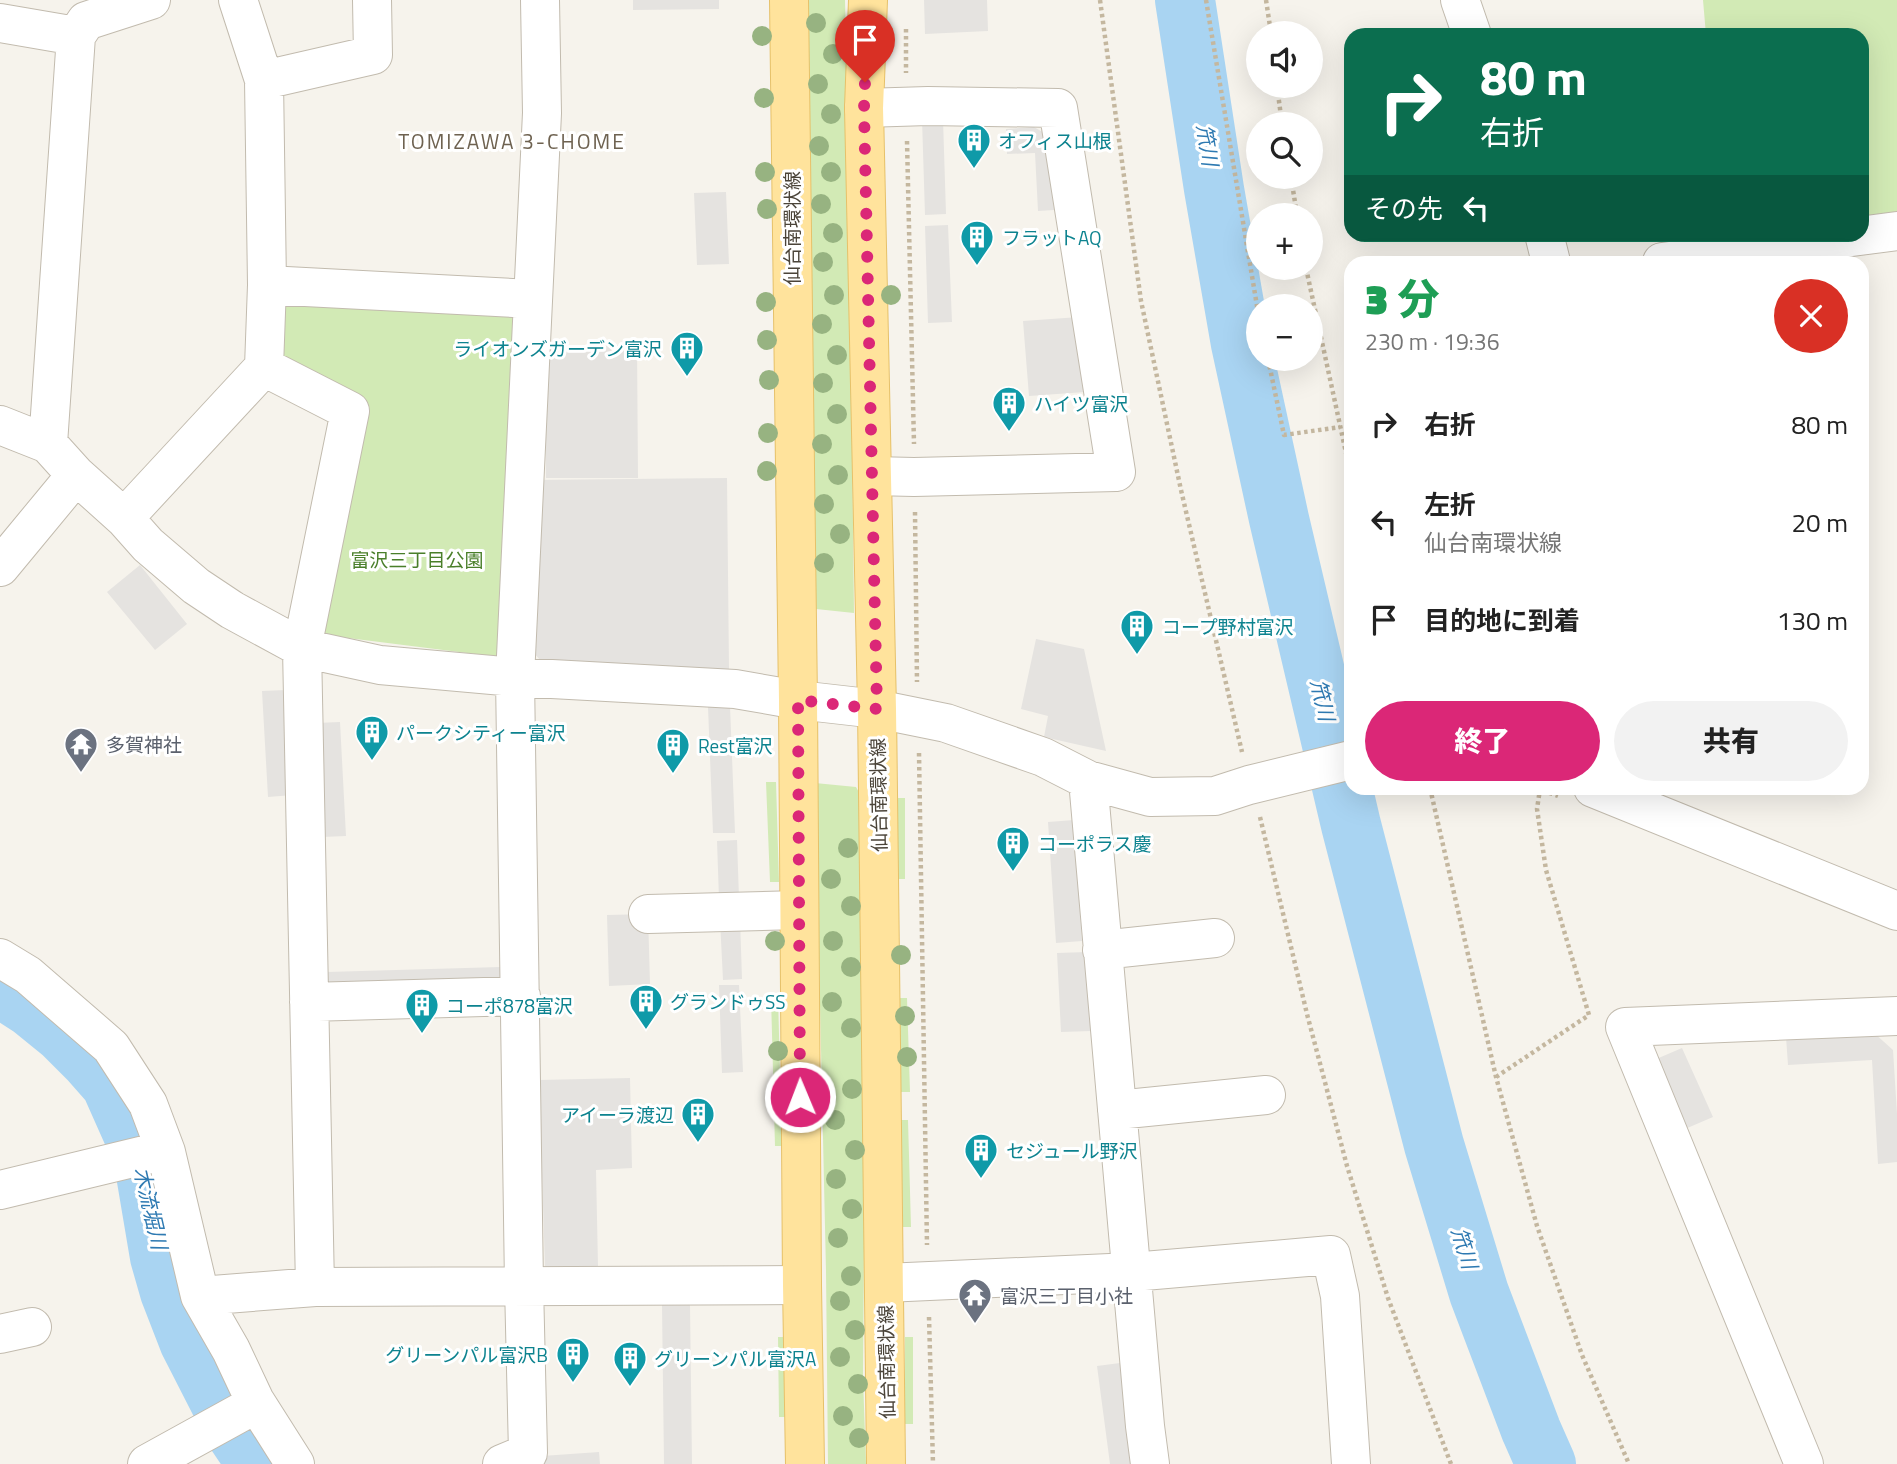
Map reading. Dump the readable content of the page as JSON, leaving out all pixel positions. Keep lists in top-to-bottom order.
{
  "streets": {
    "main road": ["仙台南環状線"]
  },
  "districts": ["TOMIZAWA 3-CHOME"],
  "water": ["笊川", "木流堀川"],
  "parks": ["富沢三丁目公園"],
  "places": {
    "building": [
      "オフィス山根",
      "フラットAQ",
      "ライオンズガーデン富沢",
      "ハイツ富沢",
      "コープ野村富沢",
      "パークシティー富沢",
      "Rest富沢",
      "コーポラス慶",
      "グランドゥSS",
      "コーポ878富沢",
      "アイーラ渡辺",
      "セジュール野沢",
      "グリーンパル富沢B",
      "グリーンパル富沢A"
    ],
    "temple": ["多賀神社", "富沢三丁目小社"]
  },
  "page": {
    "map_buttons": ["+", "−"],
    "turn": ["80 m", "右折"],
    "then": "その先",
    "heading": ["3 分", "230 m · 19:36"],
    "list": [
      {
        "name": "右折",
        "value": "80 m"
      },
      {
        "name": "左折",
        "note": "仙台南環状線",
        "value": "20 m"
      },
      {
        "name": "目的地に到着",
        "value": "130 m"
      }
    ],
    "buttons": ["終了", "共有"]
  }
}
